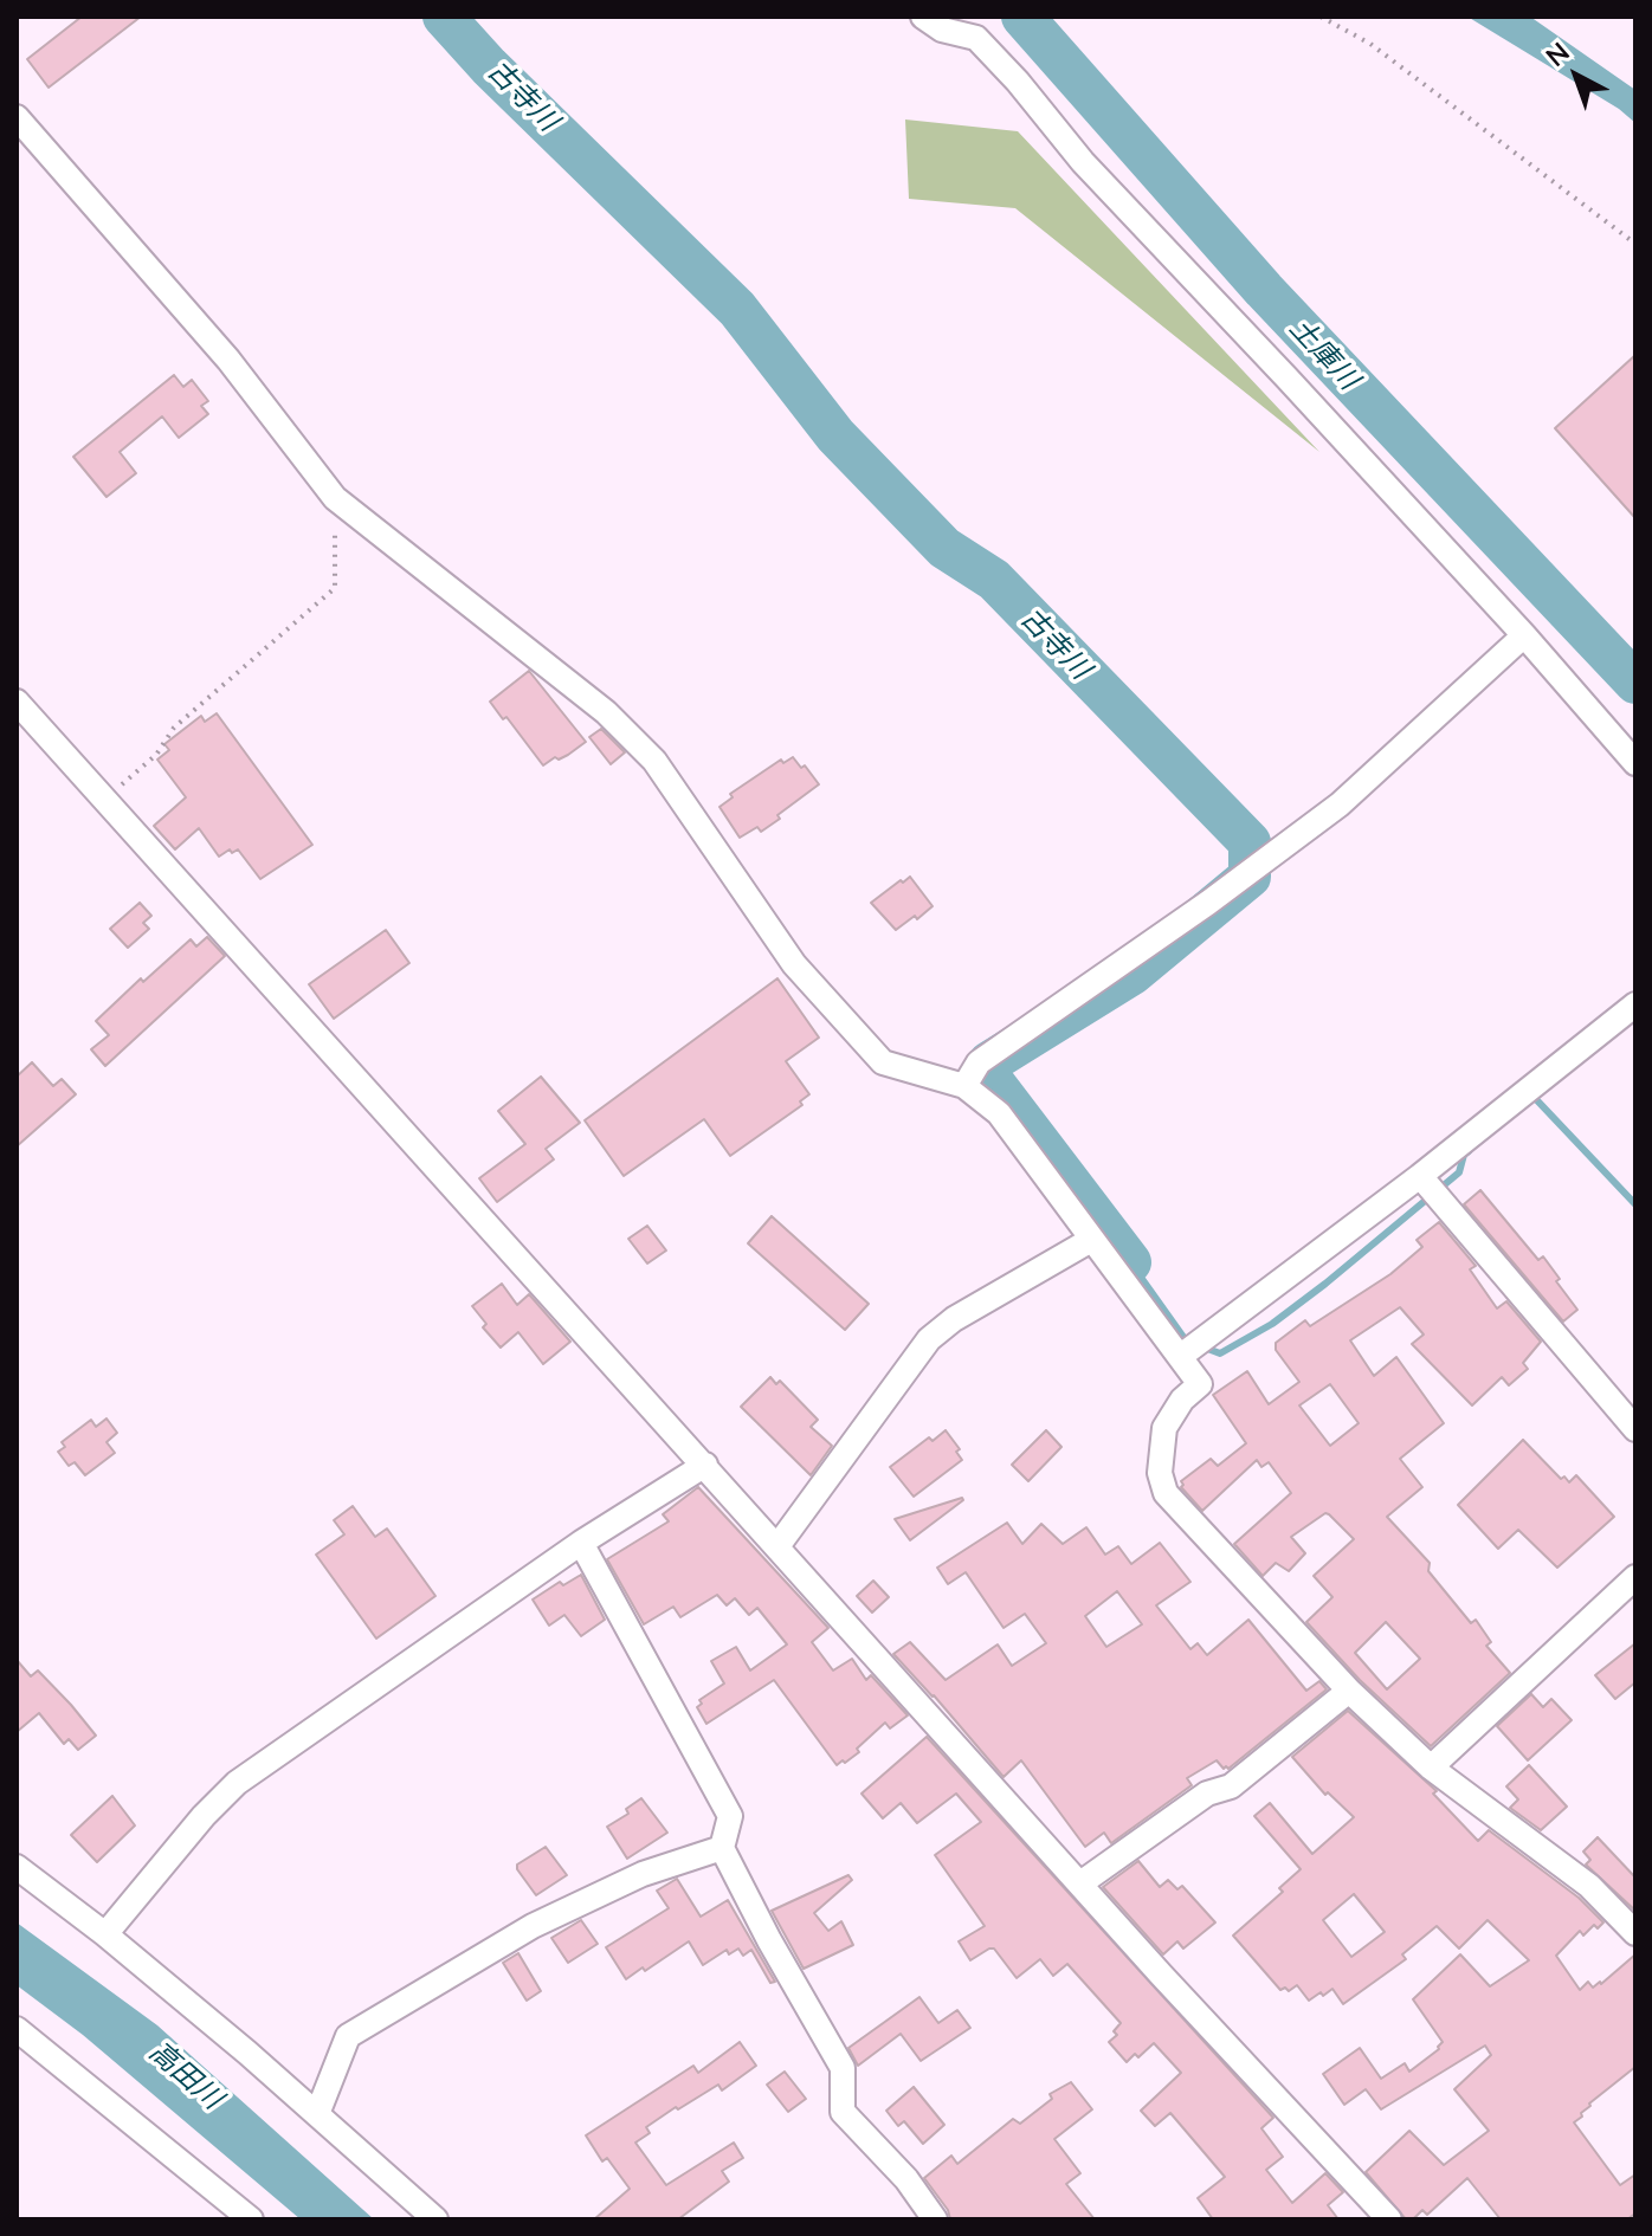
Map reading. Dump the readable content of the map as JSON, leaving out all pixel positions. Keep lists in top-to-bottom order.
{
  "water": ["古寺川", "土庫川", "高田川"],
  "north": "top left"
}
